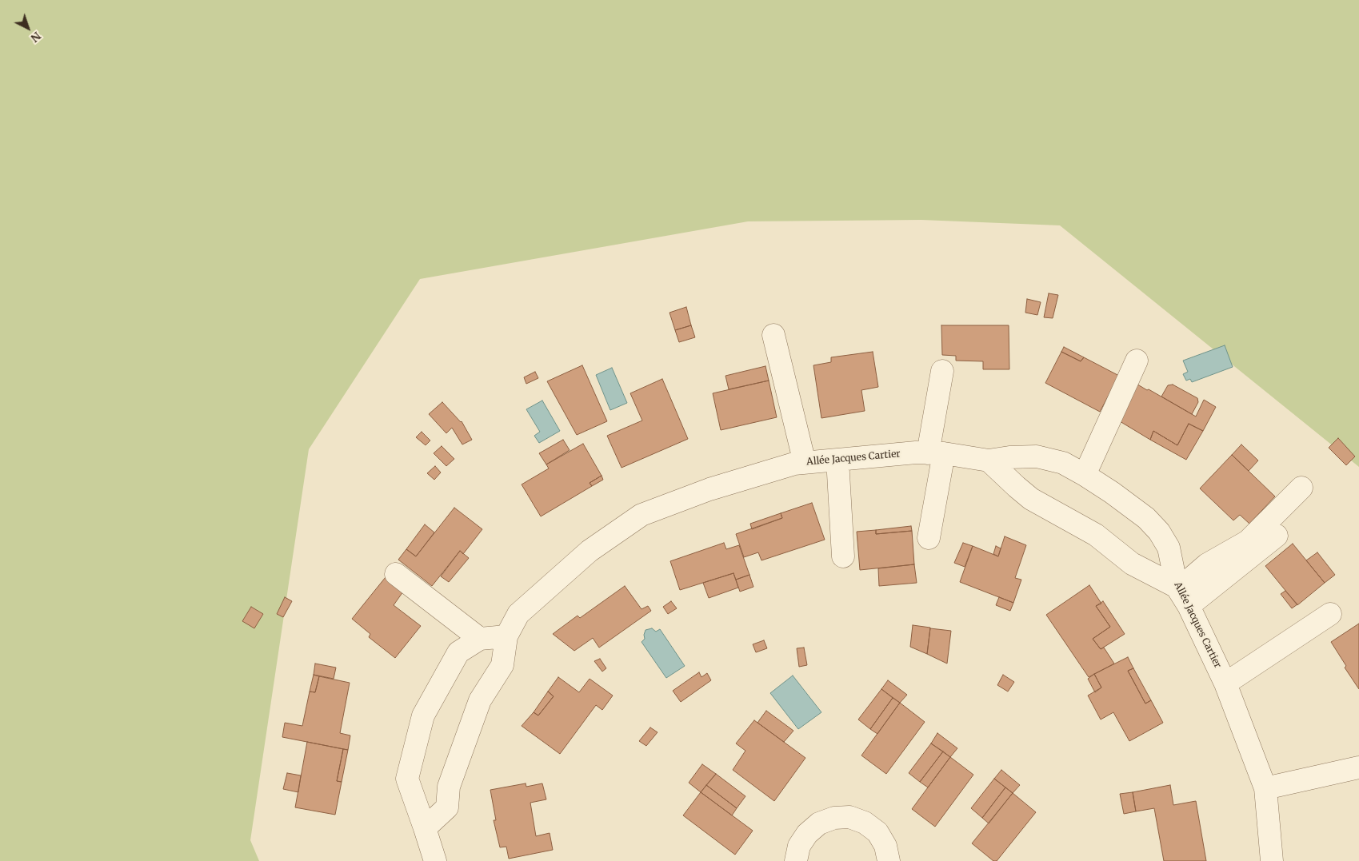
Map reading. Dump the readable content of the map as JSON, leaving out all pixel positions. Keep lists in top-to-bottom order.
{
  "streets": {
    "street": ["Allée Jacques Cartier"]
  },
  "north": "bottom right"
}
